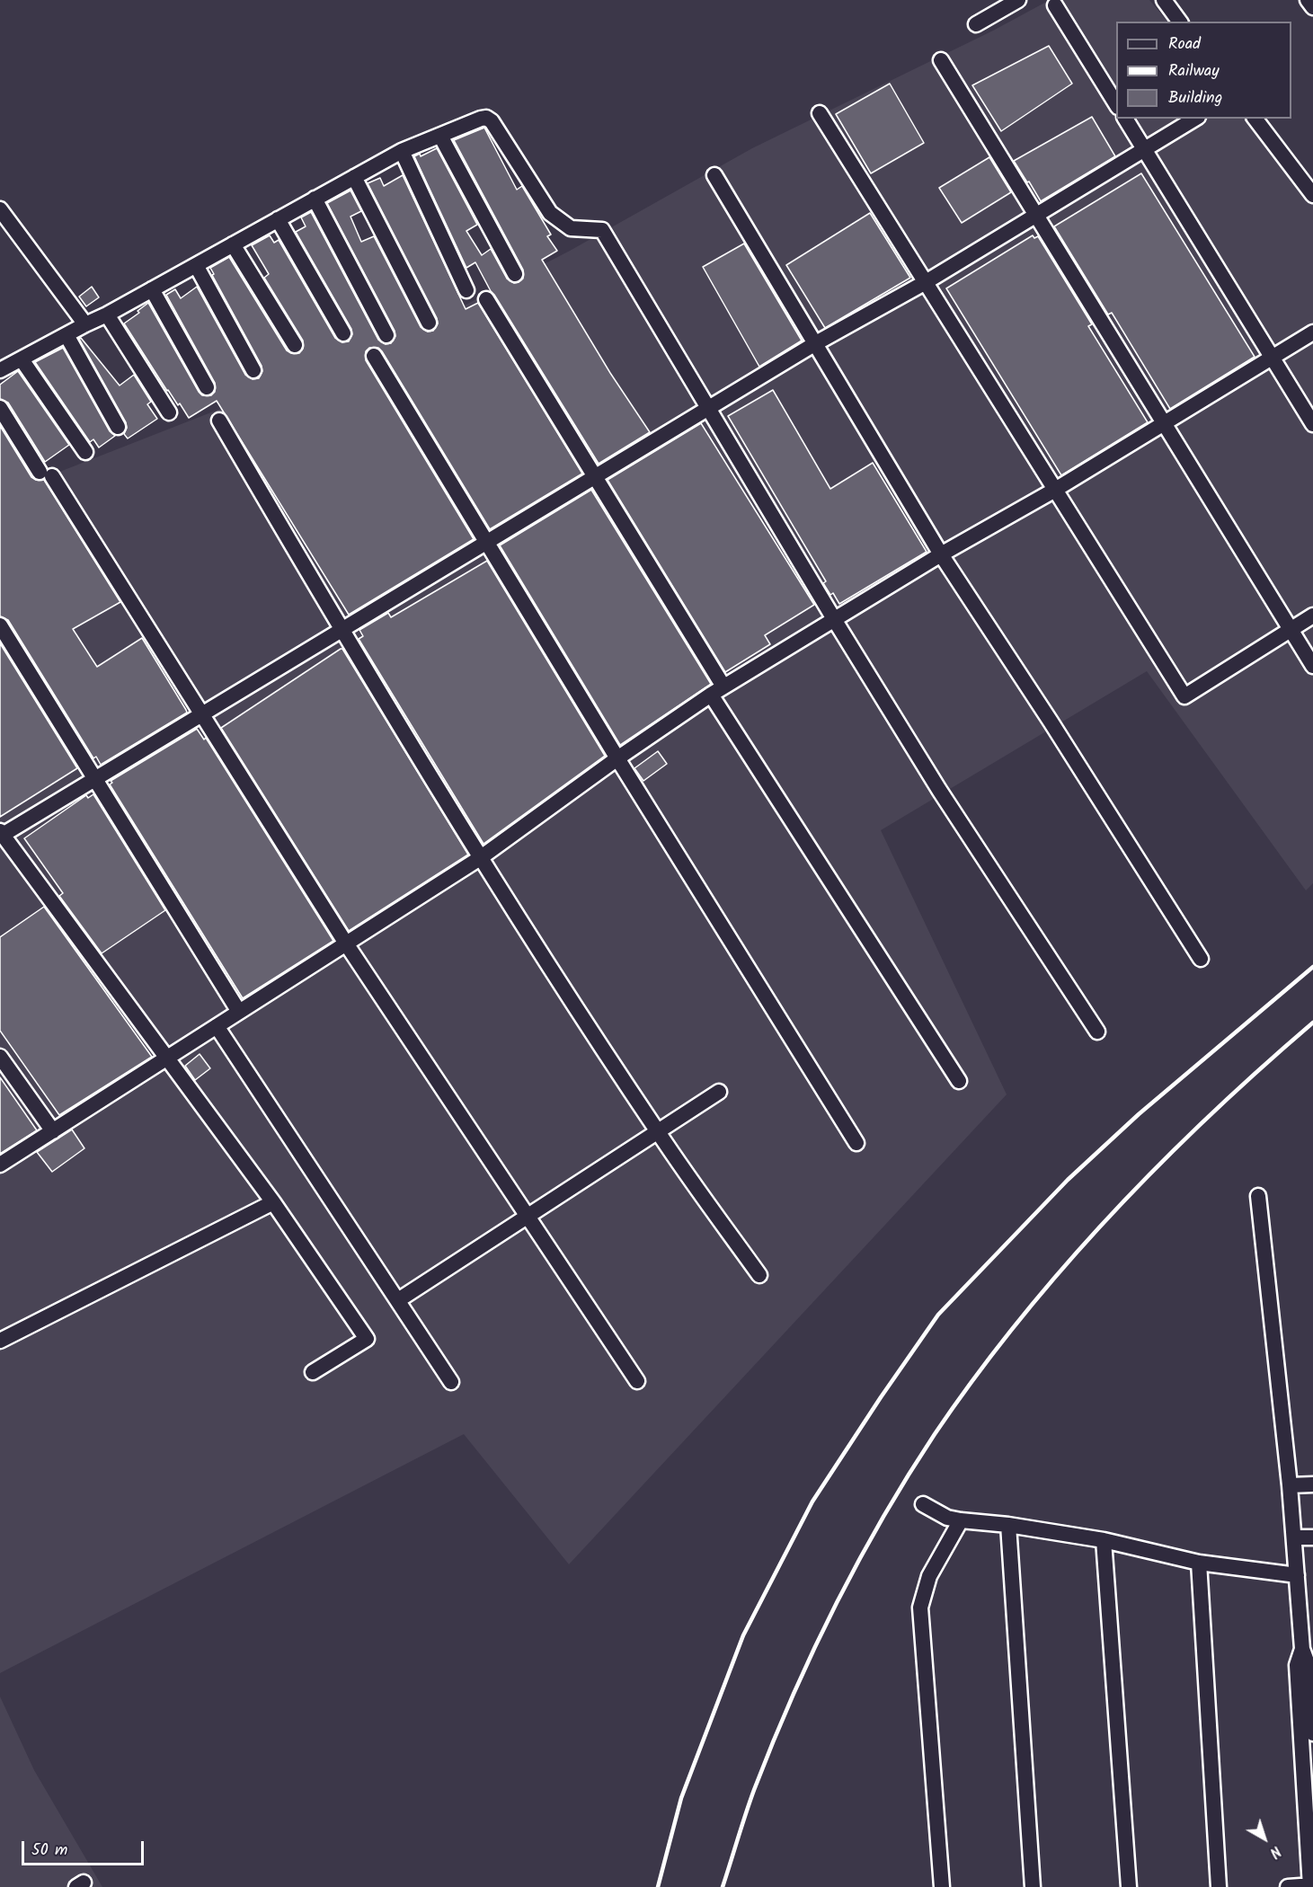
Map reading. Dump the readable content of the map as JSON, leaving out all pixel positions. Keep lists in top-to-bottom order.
{
  "legend": ["Road", "Railway", "Building"],
  "scale_bar": "50 m",
  "north": "bottom right"
}
